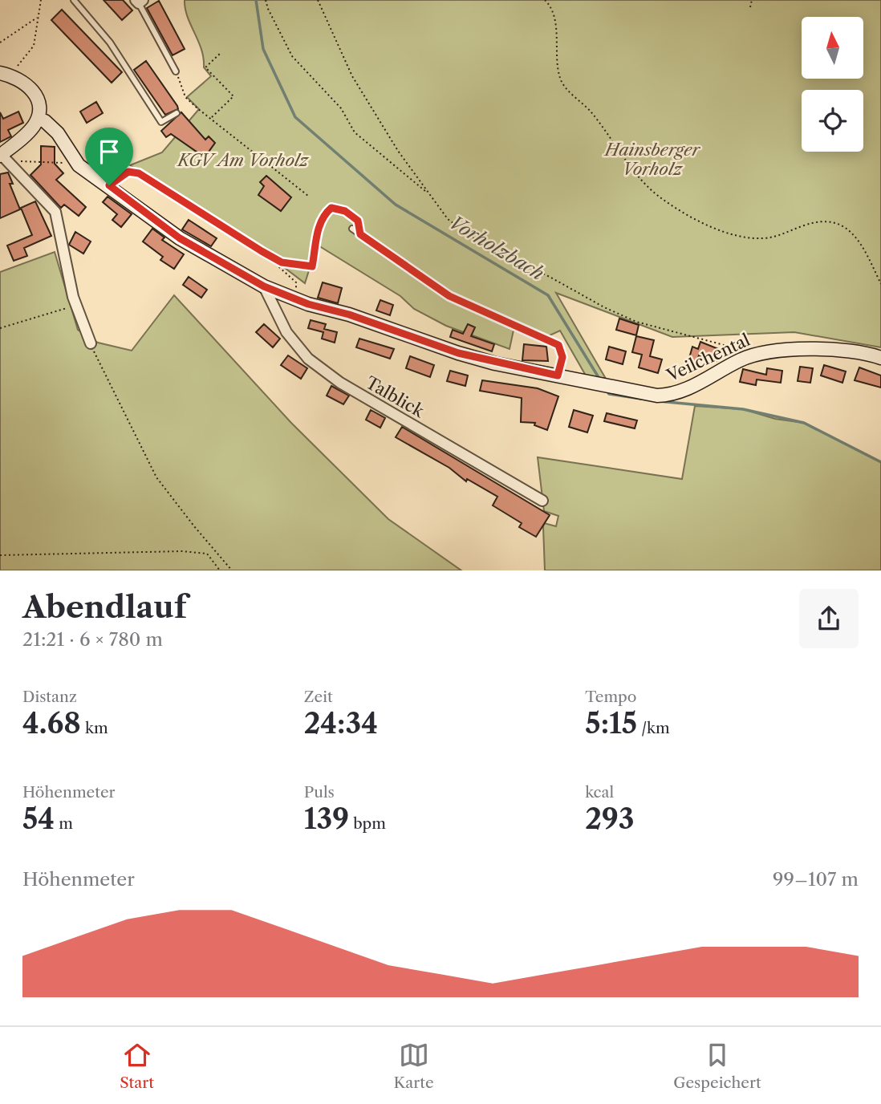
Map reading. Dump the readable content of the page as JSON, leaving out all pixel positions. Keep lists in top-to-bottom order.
{
  "streets": {
    "street": ["Veilchental", "Talblick"]
  },
  "crossings": [
    ["Veilchental", "Talblick"]
  ],
  "water": ["Vorholzbach"],
  "parks": ["Hainsberger Vorholz", "KGV Am Vorholz"],
  "north": "top",
  "page": {
    "heading": ["Abendlauf", "21:21 · 6 × 780 m"],
    "stats": [
      ["Distanz", "4.68 km"],
      ["Zeit", "24:34"],
      ["Tempo", "5:15 /km"],
      ["Höhenmeter", "54 m"],
      ["Puls", "139 bpm"],
      ["kcal", "293"]
    ],
    "chart": ["Höhenmeter", "99–107 m"],
    "tabs": ["Start", "Karte", "Gespeichert"]
  }
}
